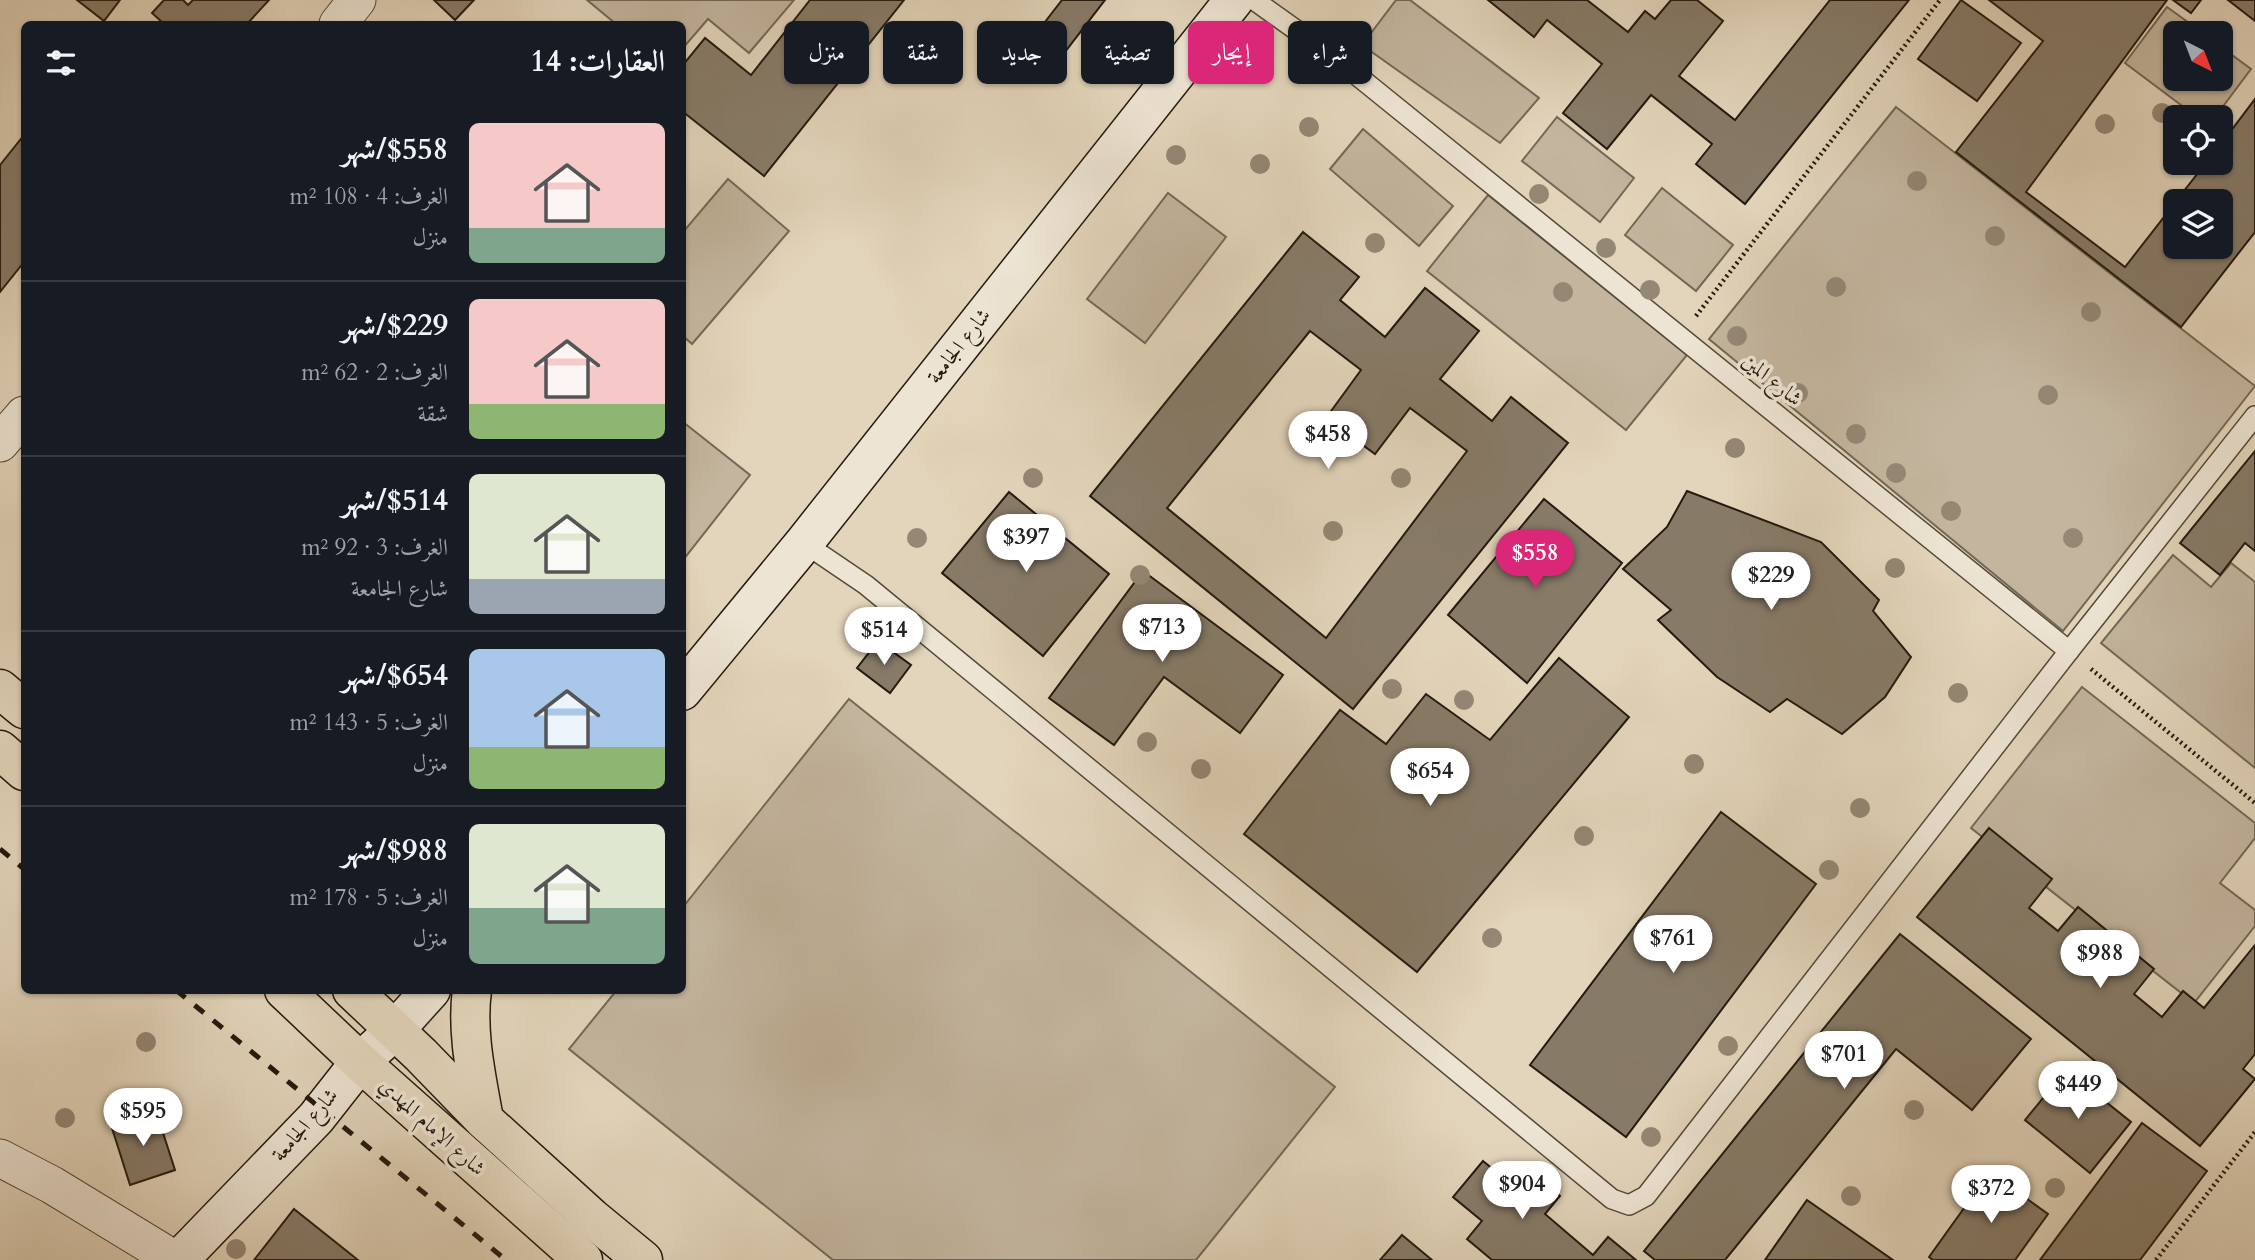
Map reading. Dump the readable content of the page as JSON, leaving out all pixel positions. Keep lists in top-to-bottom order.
{
  "streets": {
    "main road": ["شارع الجامعة", "شارع الإمام المهدي"],
    "lane": ["شارع المين"]
  },
  "crossings": [
    ["شارع الجامعة", "شارع الإمام المهدي"]
  ],
  "north": "bottom right",
  "page": {
    "chip": [
      "شراء",
      "إيجار",
      "تصفية",
      "جديد",
      "شقة",
      "منزل"
    ],
    "heading": "العقارات: 14",
    "list": [
      {
        "name": "$558/شهر",
        "note": "الغرف: 4 · 108 m² · منزل"
      },
      {
        "name": "$229/شهر",
        "note": "الغرف: 2 · 62 m² · شقة"
      },
      {
        "name": "$514/شهر",
        "note": "الغرف: 3 · 92 m² · شارع الجامعة"
      },
      {
        "name": "$654/شهر",
        "note": "الغرف: 5 · 143 m² · منزل"
      },
      {
        "name": "$988/شهر",
        "note": "الغرف: 5 · 178 m² · منزل"
      }
    ],
    "price": [
      "$458",
      "$397",
      "$558",
      "$229",
      "$713",
      "$514",
      "$654",
      "$761",
      "$988",
      "$701",
      "$449",
      "$595",
      "$904",
      "$372"
    ]
  }
}
